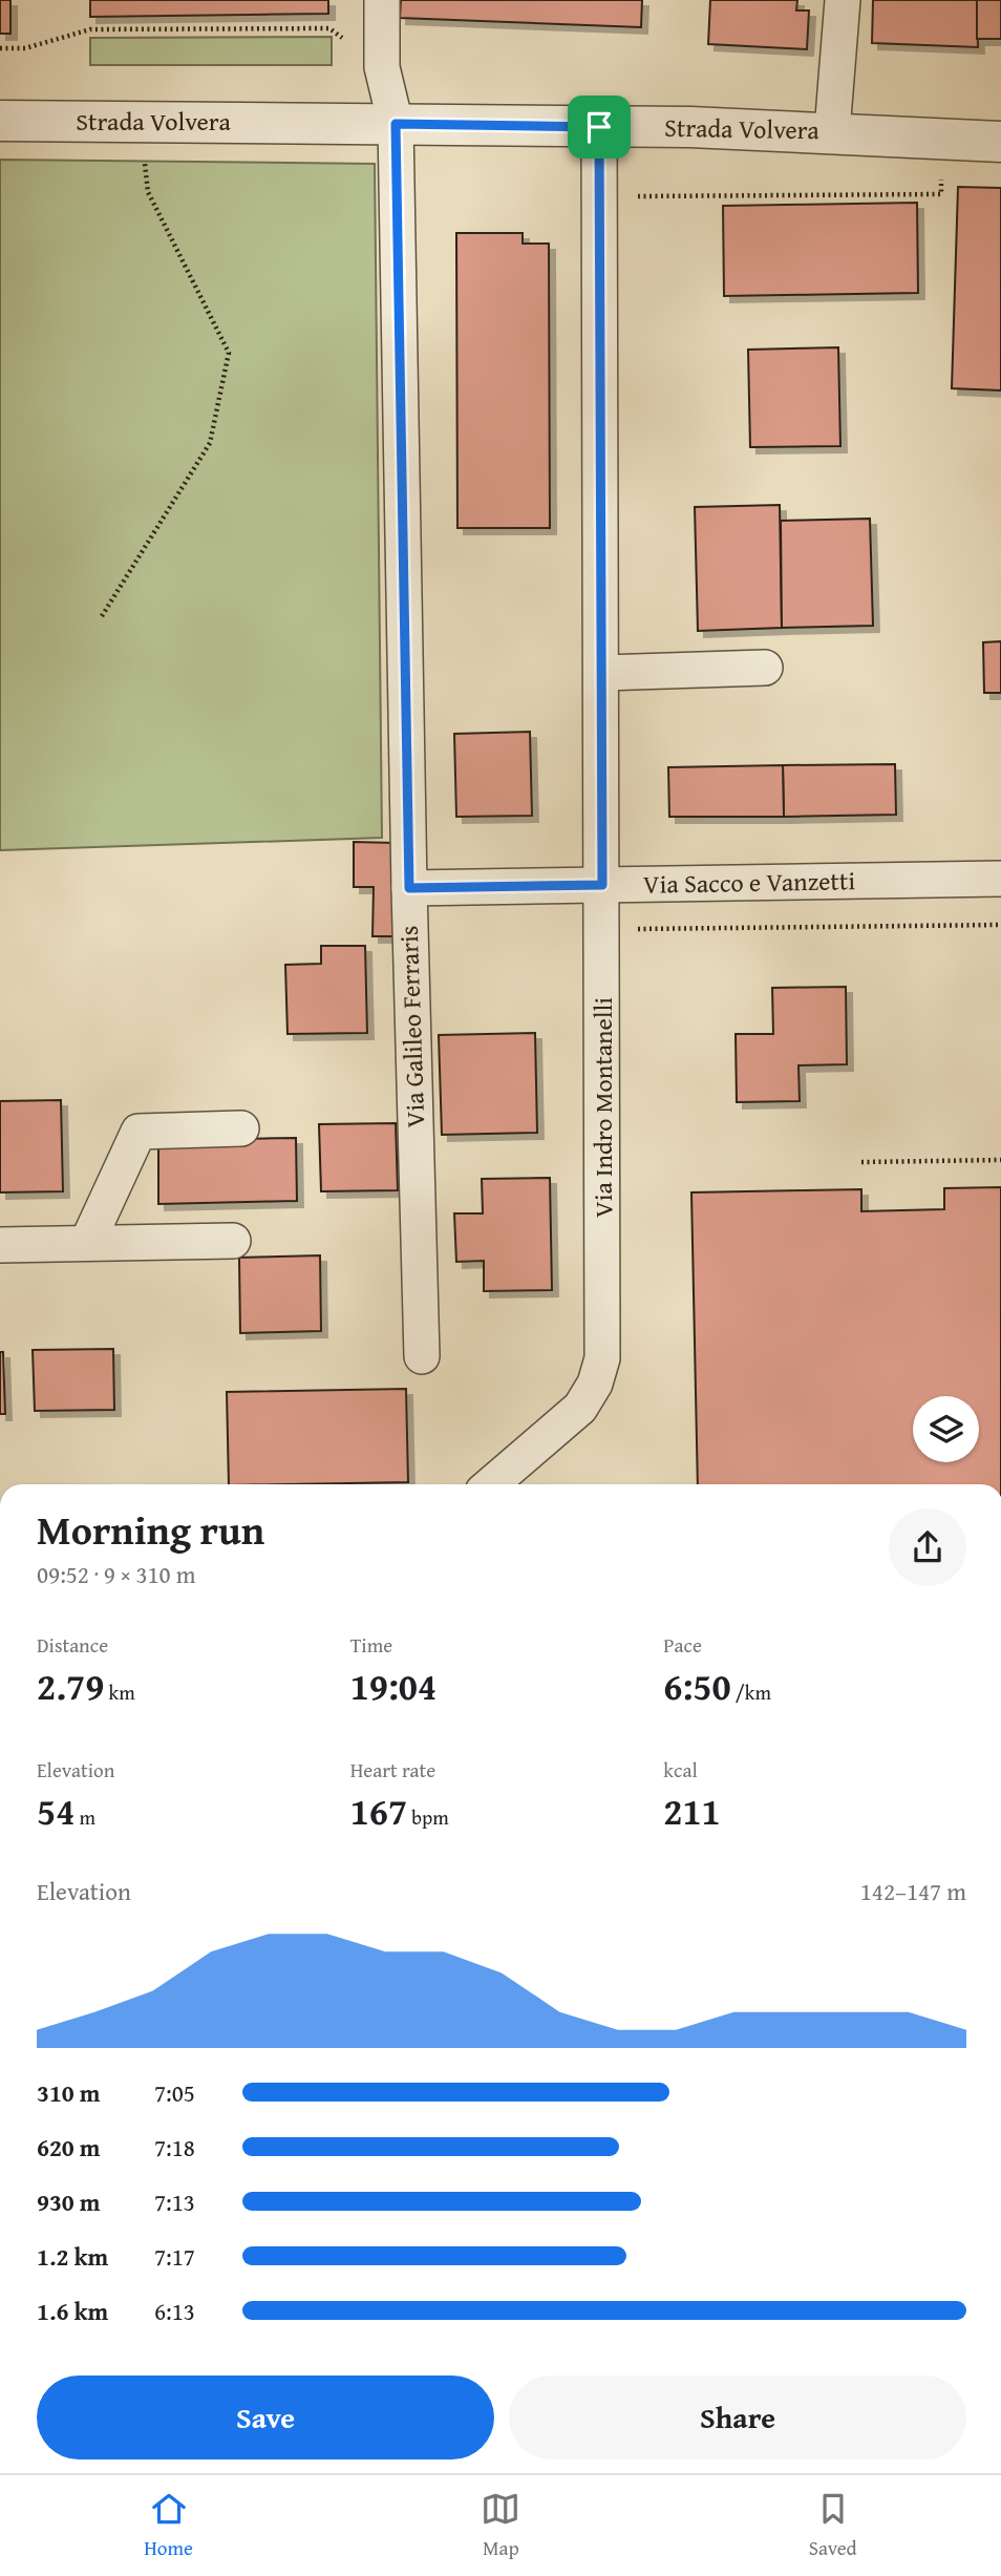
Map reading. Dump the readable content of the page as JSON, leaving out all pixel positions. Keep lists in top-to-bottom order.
{
  "streets": {
    "street": [
      "Strada Volvera",
      "Via Sacco e Vanzetti",
      "Via Galileo Ferraris",
      "Via Indro Montanelli"
    ]
  },
  "crossings": [
    ["Strada Volvera", "Via Galileo Ferraris"],
    ["Strada Volvera", "Via Indro Montanelli"],
    ["Via Sacco e Vanzetti", "Via Galileo Ferraris"],
    ["Via Sacco e Vanzetti", "Via Indro Montanelli"]
  ],
  "page": {
    "heading": ["Morning run", "09:52 · 9 × 310 m"],
    "stats": [
      ["Distance", "2.79 km"],
      ["Time", "19:04"],
      ["Pace", "6:50 /km"],
      ["Elevation", "54 m"],
      ["Heart rate", "167 bpm"],
      ["kcal", "211"]
    ],
    "chart": ["Elevation", "142–147 m"],
    "list": [
      {
        "name": "310 m",
        "note": "7:05"
      },
      {
        "name": "620 m",
        "note": "7:18"
      },
      {
        "name": "930 m",
        "note": "7:13"
      },
      {
        "name": "1.2 km",
        "note": "7:17"
      },
      {
        "name": "1.6 km",
        "note": "6:13"
      }
    ],
    "buttons": ["Save", "Share"],
    "tabs": ["Home", "Map", "Saved"]
  }
}
